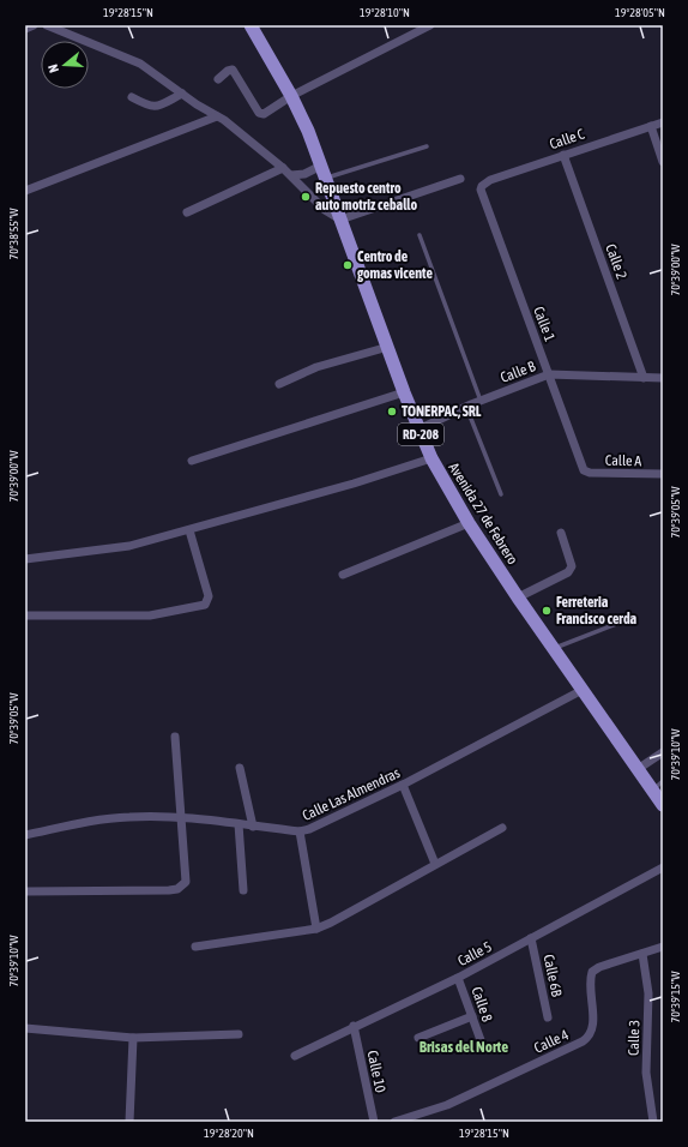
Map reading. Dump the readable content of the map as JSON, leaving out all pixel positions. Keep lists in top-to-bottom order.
{
  "streets": {
    "main road": ["RD-208", "Avenida 27 de Febrero"],
    "street": [
      "Calle C",
      "Calle 2",
      "Calle 1",
      "Calle B",
      "Calle A",
      "Calle Las Almendras",
      "Calle 5",
      "Calle 6B",
      "Calle 8",
      "Calle 3",
      "Calle 4",
      "Calle 10"
    ]
  },
  "crossings": [
    ["Calle C", "Calle 2"],
    ["Calle C", "Calle 1"],
    ["Calle 2", "Calle B"],
    ["Calle 1", "Calle B"],
    ["Calle 1", "Calle A"],
    ["Calle B", "Avenida 27 de Febrero"],
    ["Avenida 27 de Febrero", "Calle Las Almendras"],
    ["Calle 5", "Calle 6B"],
    ["Calle 5", "Calle 8"],
    ["Calle 5", "Calle 10"],
    ["Calle 3", "Calle 4"]
  ],
  "districts": ["Brisas del Norte"],
  "places": [
    "Repuesto centro auto motriz ceballo",
    "Centro de gomas vicente",
    "TONERPAC, SRL",
    "Ferreteria Francisco cerda"
  ],
  "north": "left",
  "coordinates": [
    "19°28'15\"N",
    "19°28'10\"N",
    "19°28'05\"N",
    "70°38'55\"W",
    "70°39'00\"W",
    "70°39'05\"W",
    "70°39'10\"W",
    "70°39'15\"W",
    "19°28'20\"N"
  ]
}
